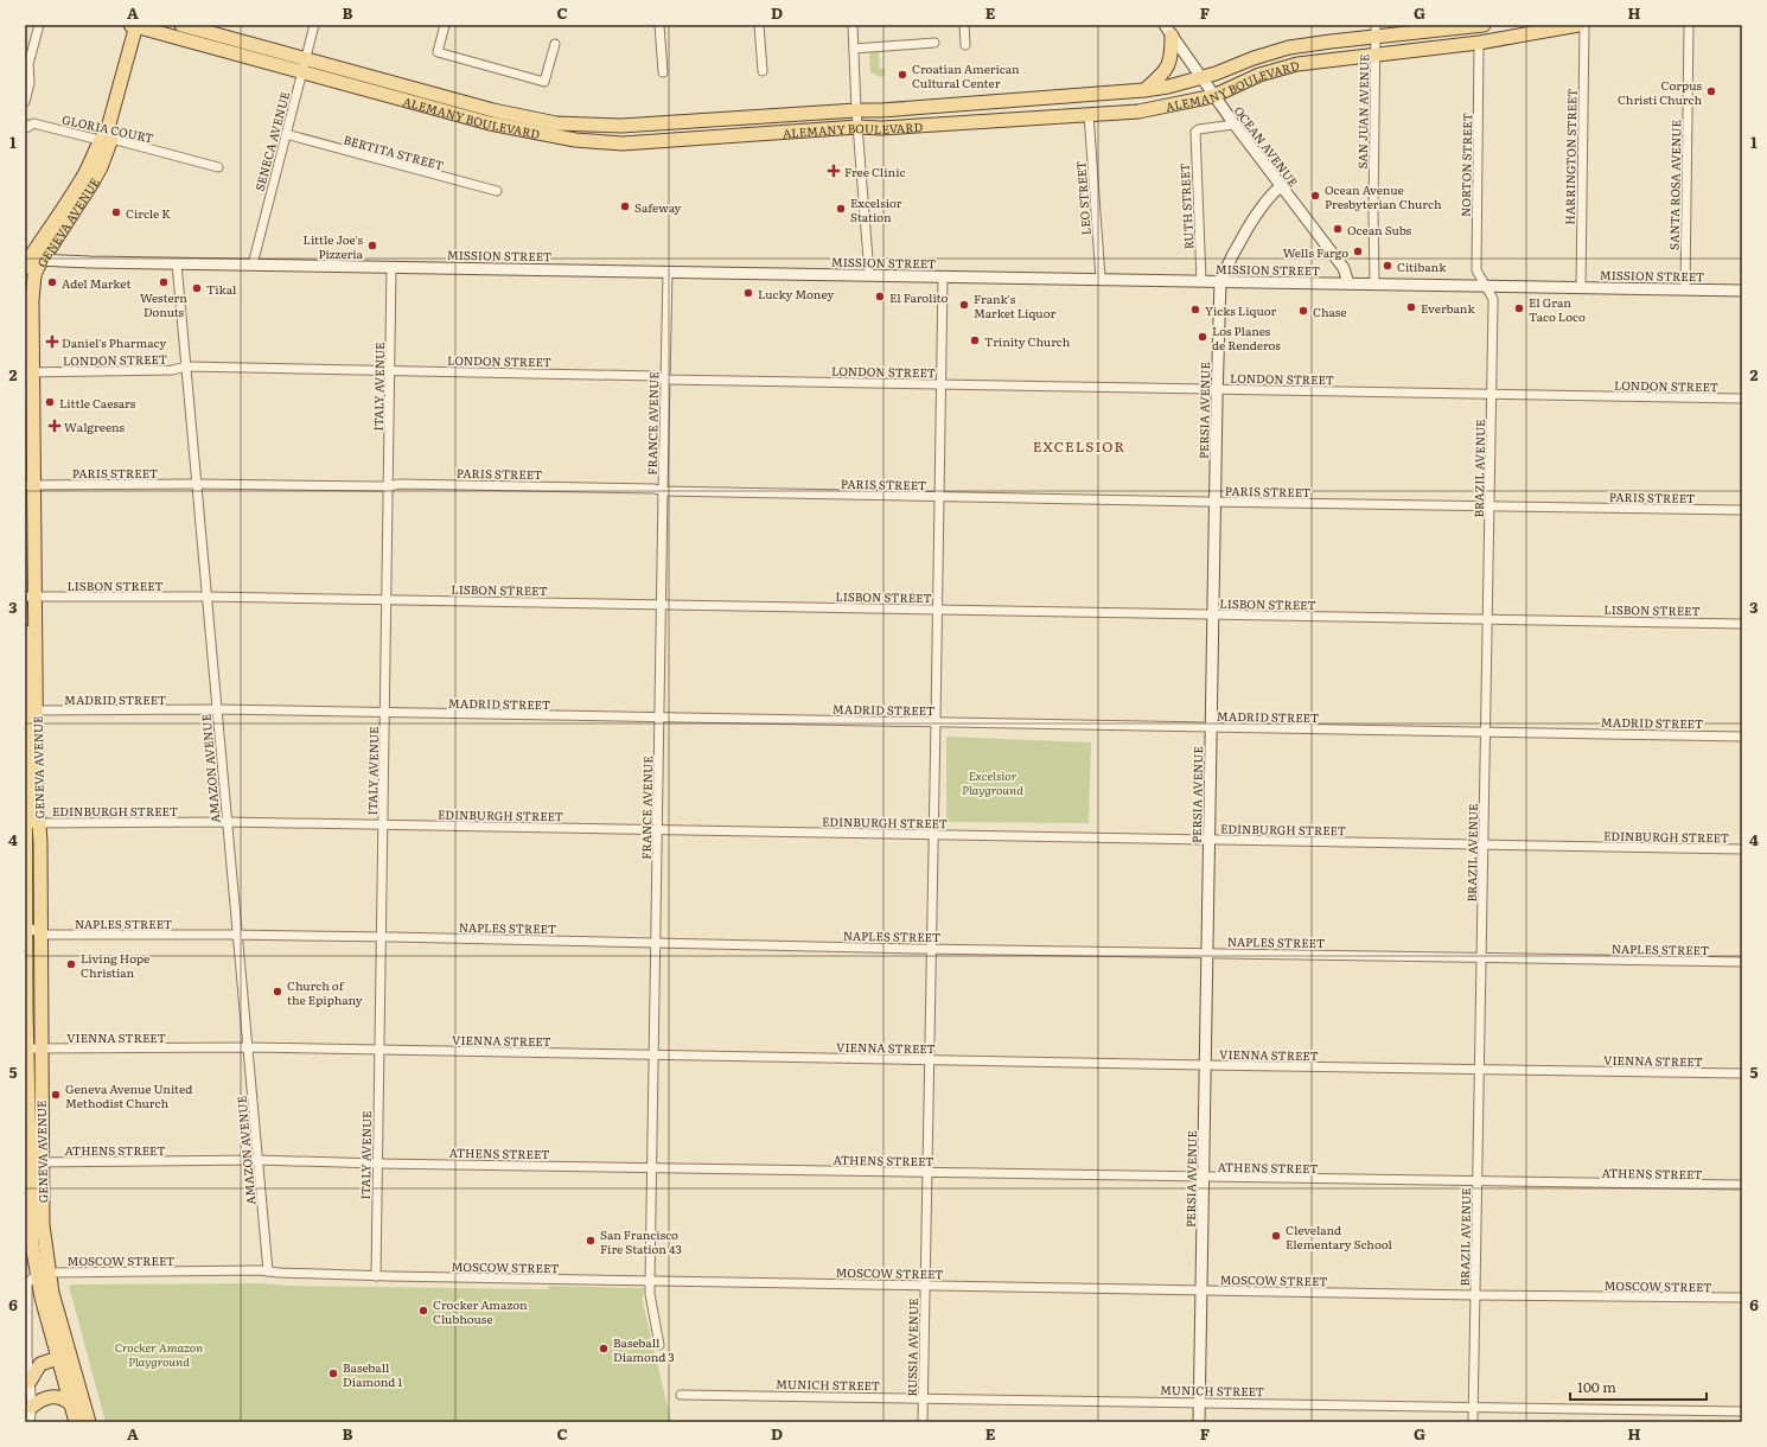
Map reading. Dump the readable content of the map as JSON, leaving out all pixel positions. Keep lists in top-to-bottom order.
{
  "streets": {
    "main road": [
      "ALEMANY BOULEVARD",
      "OCEAN AVENUE",
      "GENEVA AVENUE",
      "MISSION STREET",
      "PERSIA AVENUE"
    ],
    "street": [
      "SAN JUAN AVENUE",
      "GLORIA COURT",
      "SENECA AVENUE",
      "BERTITA STREET",
      "HARRINGTON STREET",
      "NORTON STREET",
      "SANTA ROSA AVENUE",
      "LEO STREET",
      "RUTH STREET",
      "LONDON STREET",
      "ITALY AVENUE",
      "FRANCE AVENUE",
      "BRAZIL AVENUE",
      "PARIS STREET",
      "LISBON STREET",
      "MADRID STREET",
      "AMAZON AVENUE",
      "EDINBURGH STREET",
      "NAPLES STREET",
      "VIENNA STREET",
      "ATHENS STREET",
      "MOSCOW STREET",
      "RUSSIA AVENUE",
      "MUNICH STREET"
    ]
  },
  "crossings": [
    ["ALEMANY BOULEVARD", "SAN JUAN AVENUE"],
    ["ALEMANY BOULEVARD", "SENECA AVENUE"],
    ["ALEMANY BOULEVARD", "OCEAN AVENUE"],
    ["ALEMANY BOULEVARD", "NORTON STREET"],
    ["ALEMANY BOULEVARD", "LEO STREET"],
    ["ALEMANY BOULEVARD", "GENEVA AVENUE"],
    ["SAN JUAN AVENUE", "MISSION STREET"],
    ["GLORIA COURT", "GENEVA AVENUE"],
    ["SENECA AVENUE", "BERTITA STREET"],
    ["SENECA AVENUE", "MISSION STREET"],
    ["OCEAN AVENUE", "RUTH STREET"],
    ["OCEAN AVENUE", "MISSION STREET"],
    ["OCEAN AVENUE", "PERSIA AVENUE"],
    ["HARRINGTON STREET", "MISSION STREET"],
    ["NORTON STREET", "MISSION STREET"],
    ["NORTON STREET", "BRAZIL AVENUE"],
    ["SANTA ROSA AVENUE", "MISSION STREET"],
    ["LEO STREET", "MISSION STREET"],
    ["RUTH STREET", "MISSION STREET"],
    ["GENEVA AVENUE", "MISSION STREET"],
    ["GENEVA AVENUE", "LONDON STREET"],
    ["GENEVA AVENUE", "PARIS STREET"],
    ["GENEVA AVENUE", "LISBON STREET"],
    ["GENEVA AVENUE", "MADRID STREET"],
    ["GENEVA AVENUE", "EDINBURGH STREET"],
    ["GENEVA AVENUE", "NAPLES STREET"],
    ["GENEVA AVENUE", "VIENNA STREET"],
    ["GENEVA AVENUE", "ATHENS STREET"],
    ["GENEVA AVENUE", "MOSCOW STREET"],
    ["MISSION STREET", "ITALY AVENUE"],
    ["MISSION STREET", "PERSIA AVENUE"],
    ["MISSION STREET", "FRANCE AVENUE"],
    ["MISSION STREET", "BRAZIL AVENUE"],
    ["MISSION STREET", "AMAZON AVENUE"],
    ["MISSION STREET", "RUSSIA AVENUE"],
    ["LONDON STREET", "ITALY AVENUE"],
    ["LONDON STREET", "PERSIA AVENUE"],
    ["LONDON STREET", "FRANCE AVENUE"],
    ["LONDON STREET", "BRAZIL AVENUE"],
    ["LONDON STREET", "AMAZON AVENUE"],
    ["LONDON STREET", "RUSSIA AVENUE"],
    ["ITALY AVENUE", "PARIS STREET"],
    ["ITALY AVENUE", "LISBON STREET"],
    ["ITALY AVENUE", "MADRID STREET"],
    ["ITALY AVENUE", "EDINBURGH STREET"],
    ["ITALY AVENUE", "NAPLES STREET"],
    ["ITALY AVENUE", "VIENNA STREET"],
    ["ITALY AVENUE", "ATHENS STREET"],
    ["ITALY AVENUE", "MOSCOW STREET"],
    ["PERSIA AVENUE", "PARIS STREET"],
    ["PERSIA AVENUE", "LISBON STREET"],
    ["PERSIA AVENUE", "MADRID STREET"],
    ["PERSIA AVENUE", "EDINBURGH STREET"],
    ["PERSIA AVENUE", "NAPLES STREET"],
    ["PERSIA AVENUE", "VIENNA STREET"],
    ["PERSIA AVENUE", "ATHENS STREET"],
    ["PERSIA AVENUE", "MOSCOW STREET"],
    ["PERSIA AVENUE", "MUNICH STREET"],
    ["FRANCE AVENUE", "PARIS STREET"],
    ["FRANCE AVENUE", "LISBON STREET"],
    ["FRANCE AVENUE", "MADRID STREET"],
    ["FRANCE AVENUE", "EDINBURGH STREET"],
    ["FRANCE AVENUE", "NAPLES STREET"],
    ["FRANCE AVENUE", "VIENNA STREET"],
    ["FRANCE AVENUE", "ATHENS STREET"],
    ["FRANCE AVENUE", "MOSCOW STREET"],
    ["BRAZIL AVENUE", "PARIS STREET"],
    ["BRAZIL AVENUE", "LISBON STREET"],
    ["BRAZIL AVENUE", "MADRID STREET"],
    ["BRAZIL AVENUE", "EDINBURGH STREET"],
    ["BRAZIL AVENUE", "NAPLES STREET"],
    ["BRAZIL AVENUE", "VIENNA STREET"],
    ["BRAZIL AVENUE", "ATHENS STREET"],
    ["BRAZIL AVENUE", "MOSCOW STREET"],
    ["BRAZIL AVENUE", "MUNICH STREET"],
    ["PARIS STREET", "AMAZON AVENUE"],
    ["PARIS STREET", "RUSSIA AVENUE"],
    ["LISBON STREET", "AMAZON AVENUE"],
    ["LISBON STREET", "RUSSIA AVENUE"],
    ["MADRID STREET", "AMAZON AVENUE"],
    ["MADRID STREET", "RUSSIA AVENUE"],
    ["AMAZON AVENUE", "EDINBURGH STREET"],
    ["AMAZON AVENUE", "NAPLES STREET"],
    ["AMAZON AVENUE", "VIENNA STREET"],
    ["AMAZON AVENUE", "ATHENS STREET"],
    ["AMAZON AVENUE", "MOSCOW STREET"],
    ["EDINBURGH STREET", "RUSSIA AVENUE"],
    ["NAPLES STREET", "RUSSIA AVENUE"],
    ["VIENNA STREET", "RUSSIA AVENUE"],
    ["ATHENS STREET", "RUSSIA AVENUE"],
    ["MOSCOW STREET", "RUSSIA AVENUE"],
    ["RUSSIA AVENUE", "MUNICH STREET"]
  ],
  "districts": ["EXCELSIOR"],
  "parks": ["Excelsior Playground", "Crocker Amazon Playground"],
  "places": {
    "other": [
      "Croatian American Cultural Center",
      "Corpus Christi Church",
      "Ocean Avenue Presbyterian Church",
      "Safeway",
      "Excelsior Station",
      "Circle K",
      "Ocean Subs",
      "Little Joe's Pizzeria",
      "Wells Fargo",
      "Citibank",
      "Adel Market",
      "Western Donuts",
      "Tikal",
      "Lucky Money",
      "El Farolito",
      "Frank's Market Liquor",
      "Everbank",
      "El Gran Taco Loco",
      "Yicks Liquor",
      "Chase",
      "Los Planes de Renderos",
      "Trinity Church",
      "Little Caesars",
      "Living Hope Christian",
      "Church of the Epiphany",
      "Geneva Avenue United Methodist Church",
      "Cleveland Elementary School",
      "San Francisco Fire Station 43",
      "Crocker Amazon Clubhouse",
      "Baseball Diamond 3",
      "Baseball Diamond 1"
    ],
    "health": ["Free Clinic", "Daniel's Pharmacy", "Walgreens"]
  },
  "scale_bar": "100 m",
  "grid": {
    "columns": [
      "A",
      "B",
      "C",
      "D",
      "E",
      "F",
      "G",
      "H"
    ],
    "rows": [
      "1",
      "2",
      "3",
      "4",
      "5",
      "6"
    ]
  }
}
